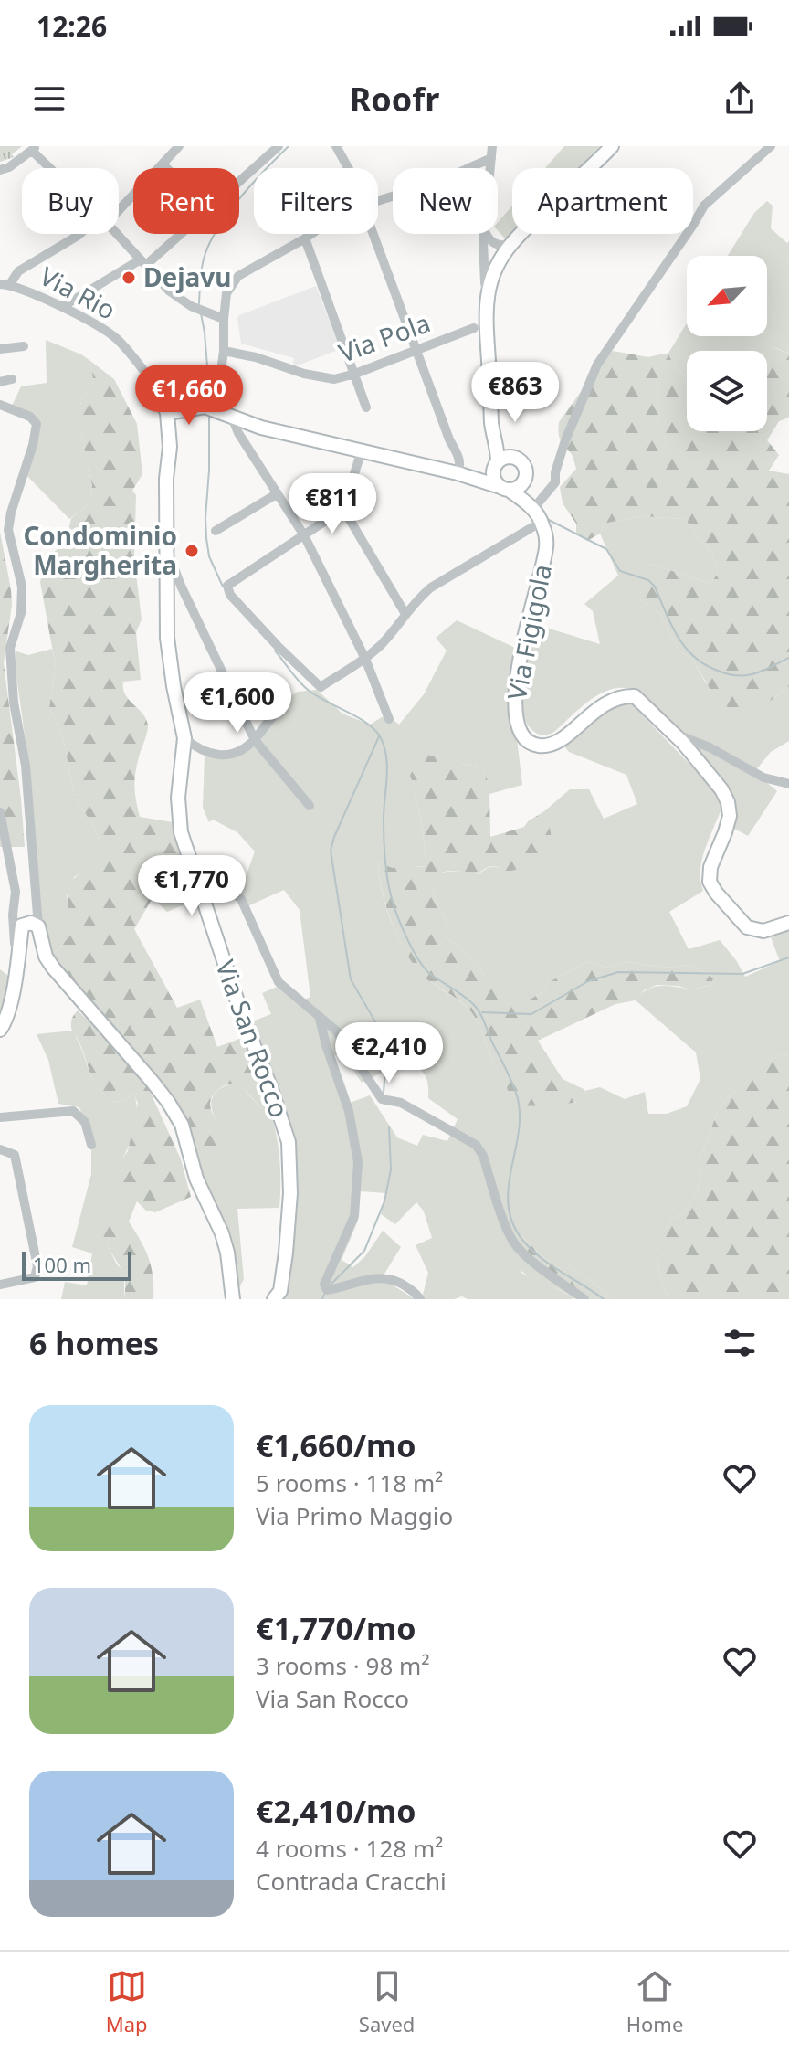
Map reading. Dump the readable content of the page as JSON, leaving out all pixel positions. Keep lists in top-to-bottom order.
{
  "streets": {
    "street": [
      "Via Rio",
      "Via Pola",
      "Via Figigola",
      "Via San Rocco"
    ]
  },
  "crossings": [
    ["Via Rio", "Via San Rocco"]
  ],
  "places": ["Dejavu", "Condominio Margherita"],
  "scale_bar": "100 m",
  "north": "bottom left",
  "page": {
    "status": "12:26",
    "header": "Roofr",
    "chip": [
      "Buy",
      "Rent",
      "Filters",
      "New",
      "Apartment"
    ],
    "price": [
      "€863",
      "€1,660",
      "€811",
      "€1,600",
      "€1,770",
      "€2,410"
    ],
    "scale": "100 m",
    "heading": "6 homes",
    "list": [
      {
        "name": "€1,660/mo",
        "note": "5 rooms · 118 m² · Via Primo Maggio"
      },
      {
        "name": "€1,770/mo",
        "note": "3 rooms · 98 m² · Via San Rocco"
      },
      {
        "name": "€2,410/mo",
        "note": "4 rooms · 128 m² · Contrada Cracchi"
      }
    ],
    "tabs": ["Map", "Saved", "Home"]
  }
}
